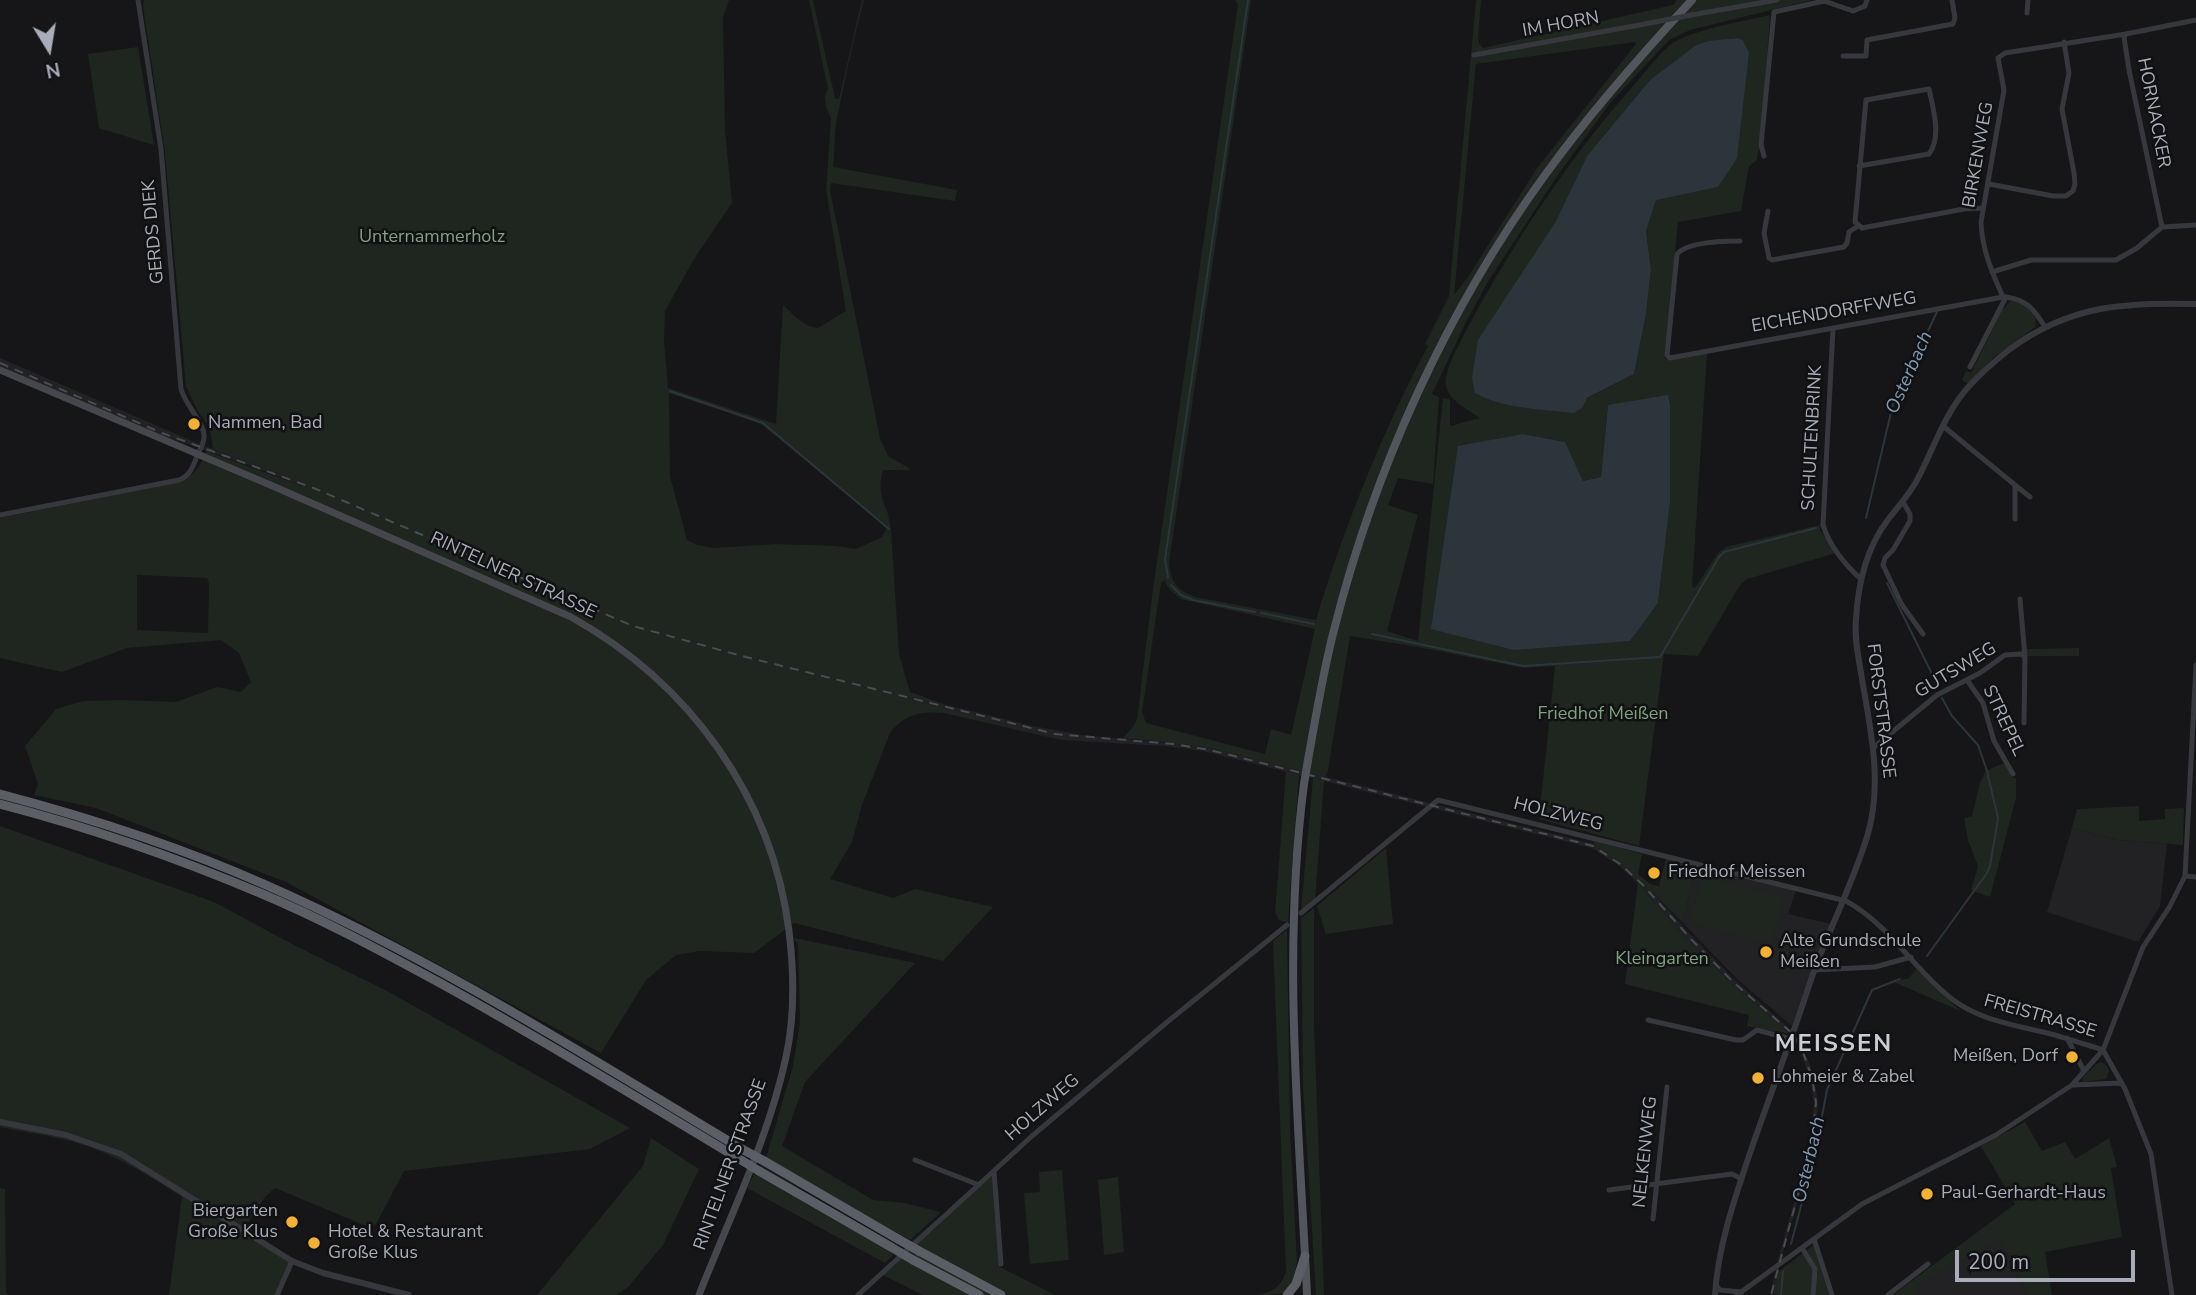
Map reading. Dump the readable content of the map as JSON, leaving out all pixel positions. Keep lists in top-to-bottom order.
{
  "streets": {
    "main road": ["RINTELNER STRASSE"],
    "street": [
      "IM HORN",
      "HORNACKER",
      "BIRKENWEG",
      "GERDS DIEK",
      "EICHENDORFFWEG",
      "SCHULTENBRINK",
      "GUTSWEG",
      "FORSTSTRASSE",
      "STREPEL",
      "HOLZWEG",
      "FREISTRASSE",
      "NELKENWEG"
    ]
  },
  "crossings": [
    ["HORNACKER", "BIRKENWEG"],
    ["BIRKENWEG", "EICHENDORFFWEG"],
    ["GERDS DIEK", "RINTELNER STRASSE"],
    ["EICHENDORFFWEG", "SCHULTENBRINK"],
    ["SCHULTENBRINK", "FORSTSTRASSE"],
    ["GUTSWEG", "FORSTSTRASSE"],
    ["GUTSWEG", "STREPEL"],
    ["FORSTSTRASSE", "HOLZWEG"],
    ["FORSTSTRASSE", "FREISTRASSE"],
    ["HOLZWEG", "FREISTRASSE"]
  ],
  "districts": ["MEISSEN"],
  "water": ["Osterbach"],
  "parks": ["Unternammerholz", "Friedhof Meißen", "Kleingarten"],
  "places": [
    "Nammen, Bad",
    "Friedhof Meissen",
    "Alte Grundschule Meißen",
    "Meißen, Dorf",
    "Lohmeier & Zabel",
    "Paul-Gerhardt-Haus",
    "Biergarten Große Klus",
    "Hotel & Restaurant Große Klus"
  ],
  "scale_bar": "200 m",
  "north": "bottom"
}
